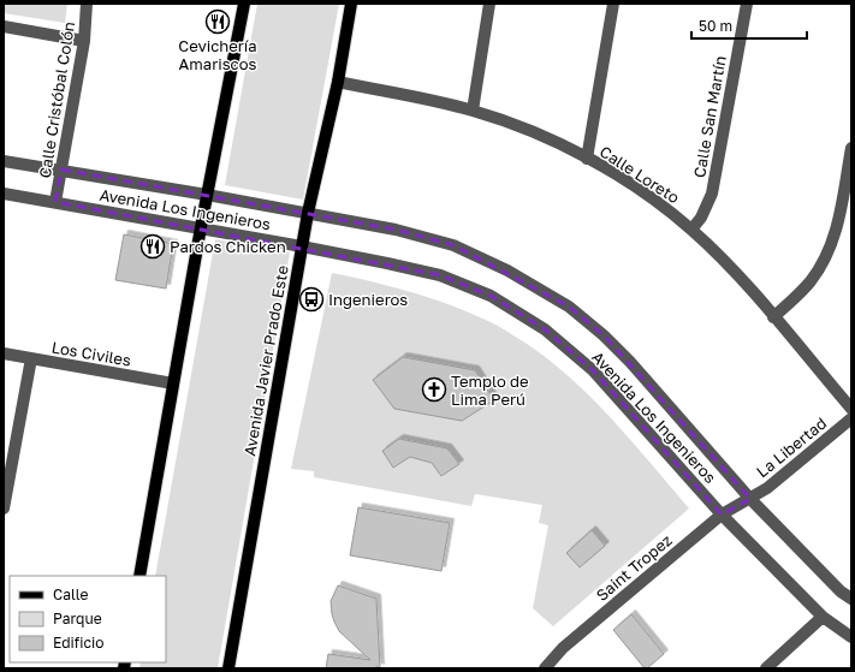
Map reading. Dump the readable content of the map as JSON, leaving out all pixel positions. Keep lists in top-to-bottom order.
{
  "streets": {
    "main road": ["Avenida Javier Prado Este"],
    "street": [
      "Calle Cristóbal Colón",
      "Calle San Martín",
      "Calle Loreto",
      "Avenida Los Ingenieros",
      "Los Civiles",
      "La Libertad",
      "Saint Tropez"
    ]
  },
  "crossings": [
    ["Calle Cristóbal Colón", "Avenida Los Ingenieros"],
    ["Calle San Martín", "Calle Loreto"],
    ["Calle Loreto", "Avenida Javier Prado Este"],
    ["Avenida Los Ingenieros", "Avenida Javier Prado Este"],
    ["Avenida Los Ingenieros", "La Libertad"],
    ["Avenida Los Ingenieros", "Saint Tropez"],
    ["La Libertad", "Saint Tropez"]
  ],
  "places": {
    "restaurant": ["Cevichería Amariscos", "Pardos Chicken"],
    "bus stop": ["Ingenieros"],
    "church": ["Templo de Lima Perú"]
  },
  "legend": ["Calle", "Parque", "Edificio"],
  "scale_bar": "50 m"
}
